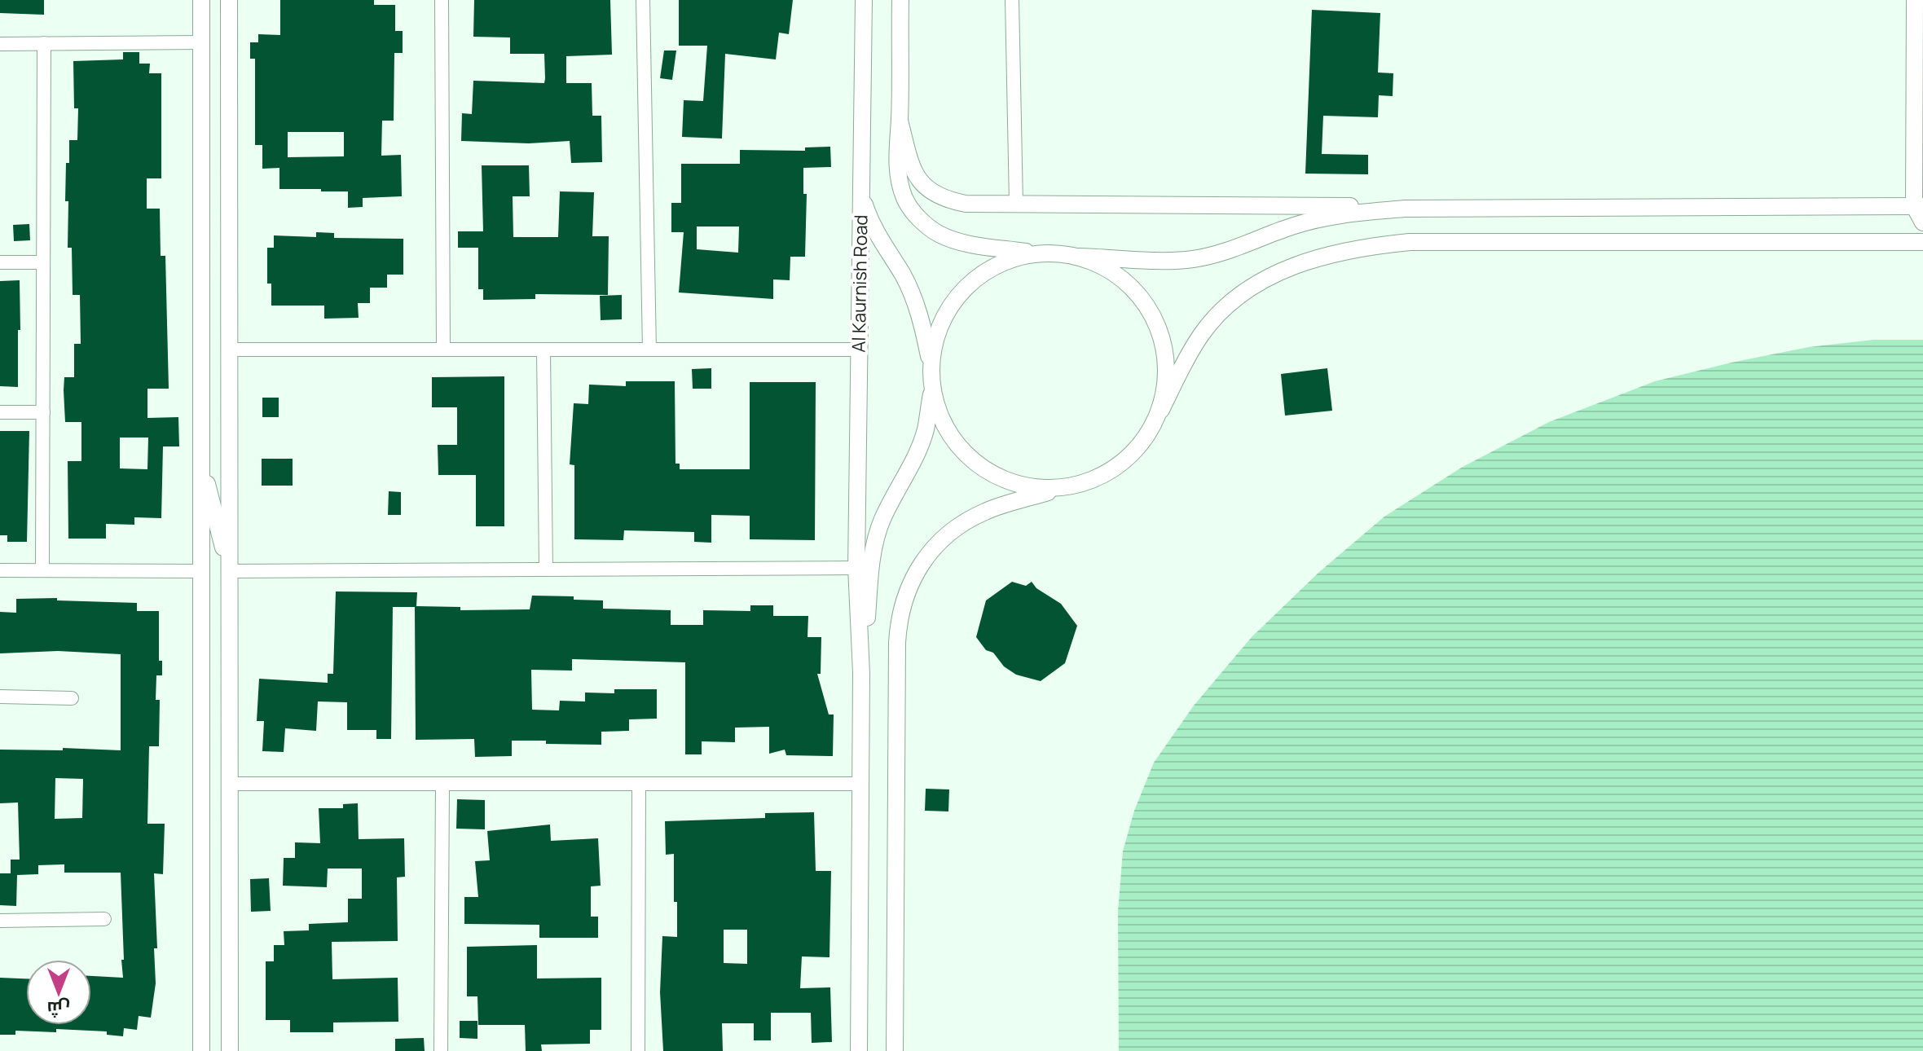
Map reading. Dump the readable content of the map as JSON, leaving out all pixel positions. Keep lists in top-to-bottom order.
{
  "streets": {
    "street": ["Al Kaurnish Road"]
  },
  "north": "bottom"
}
